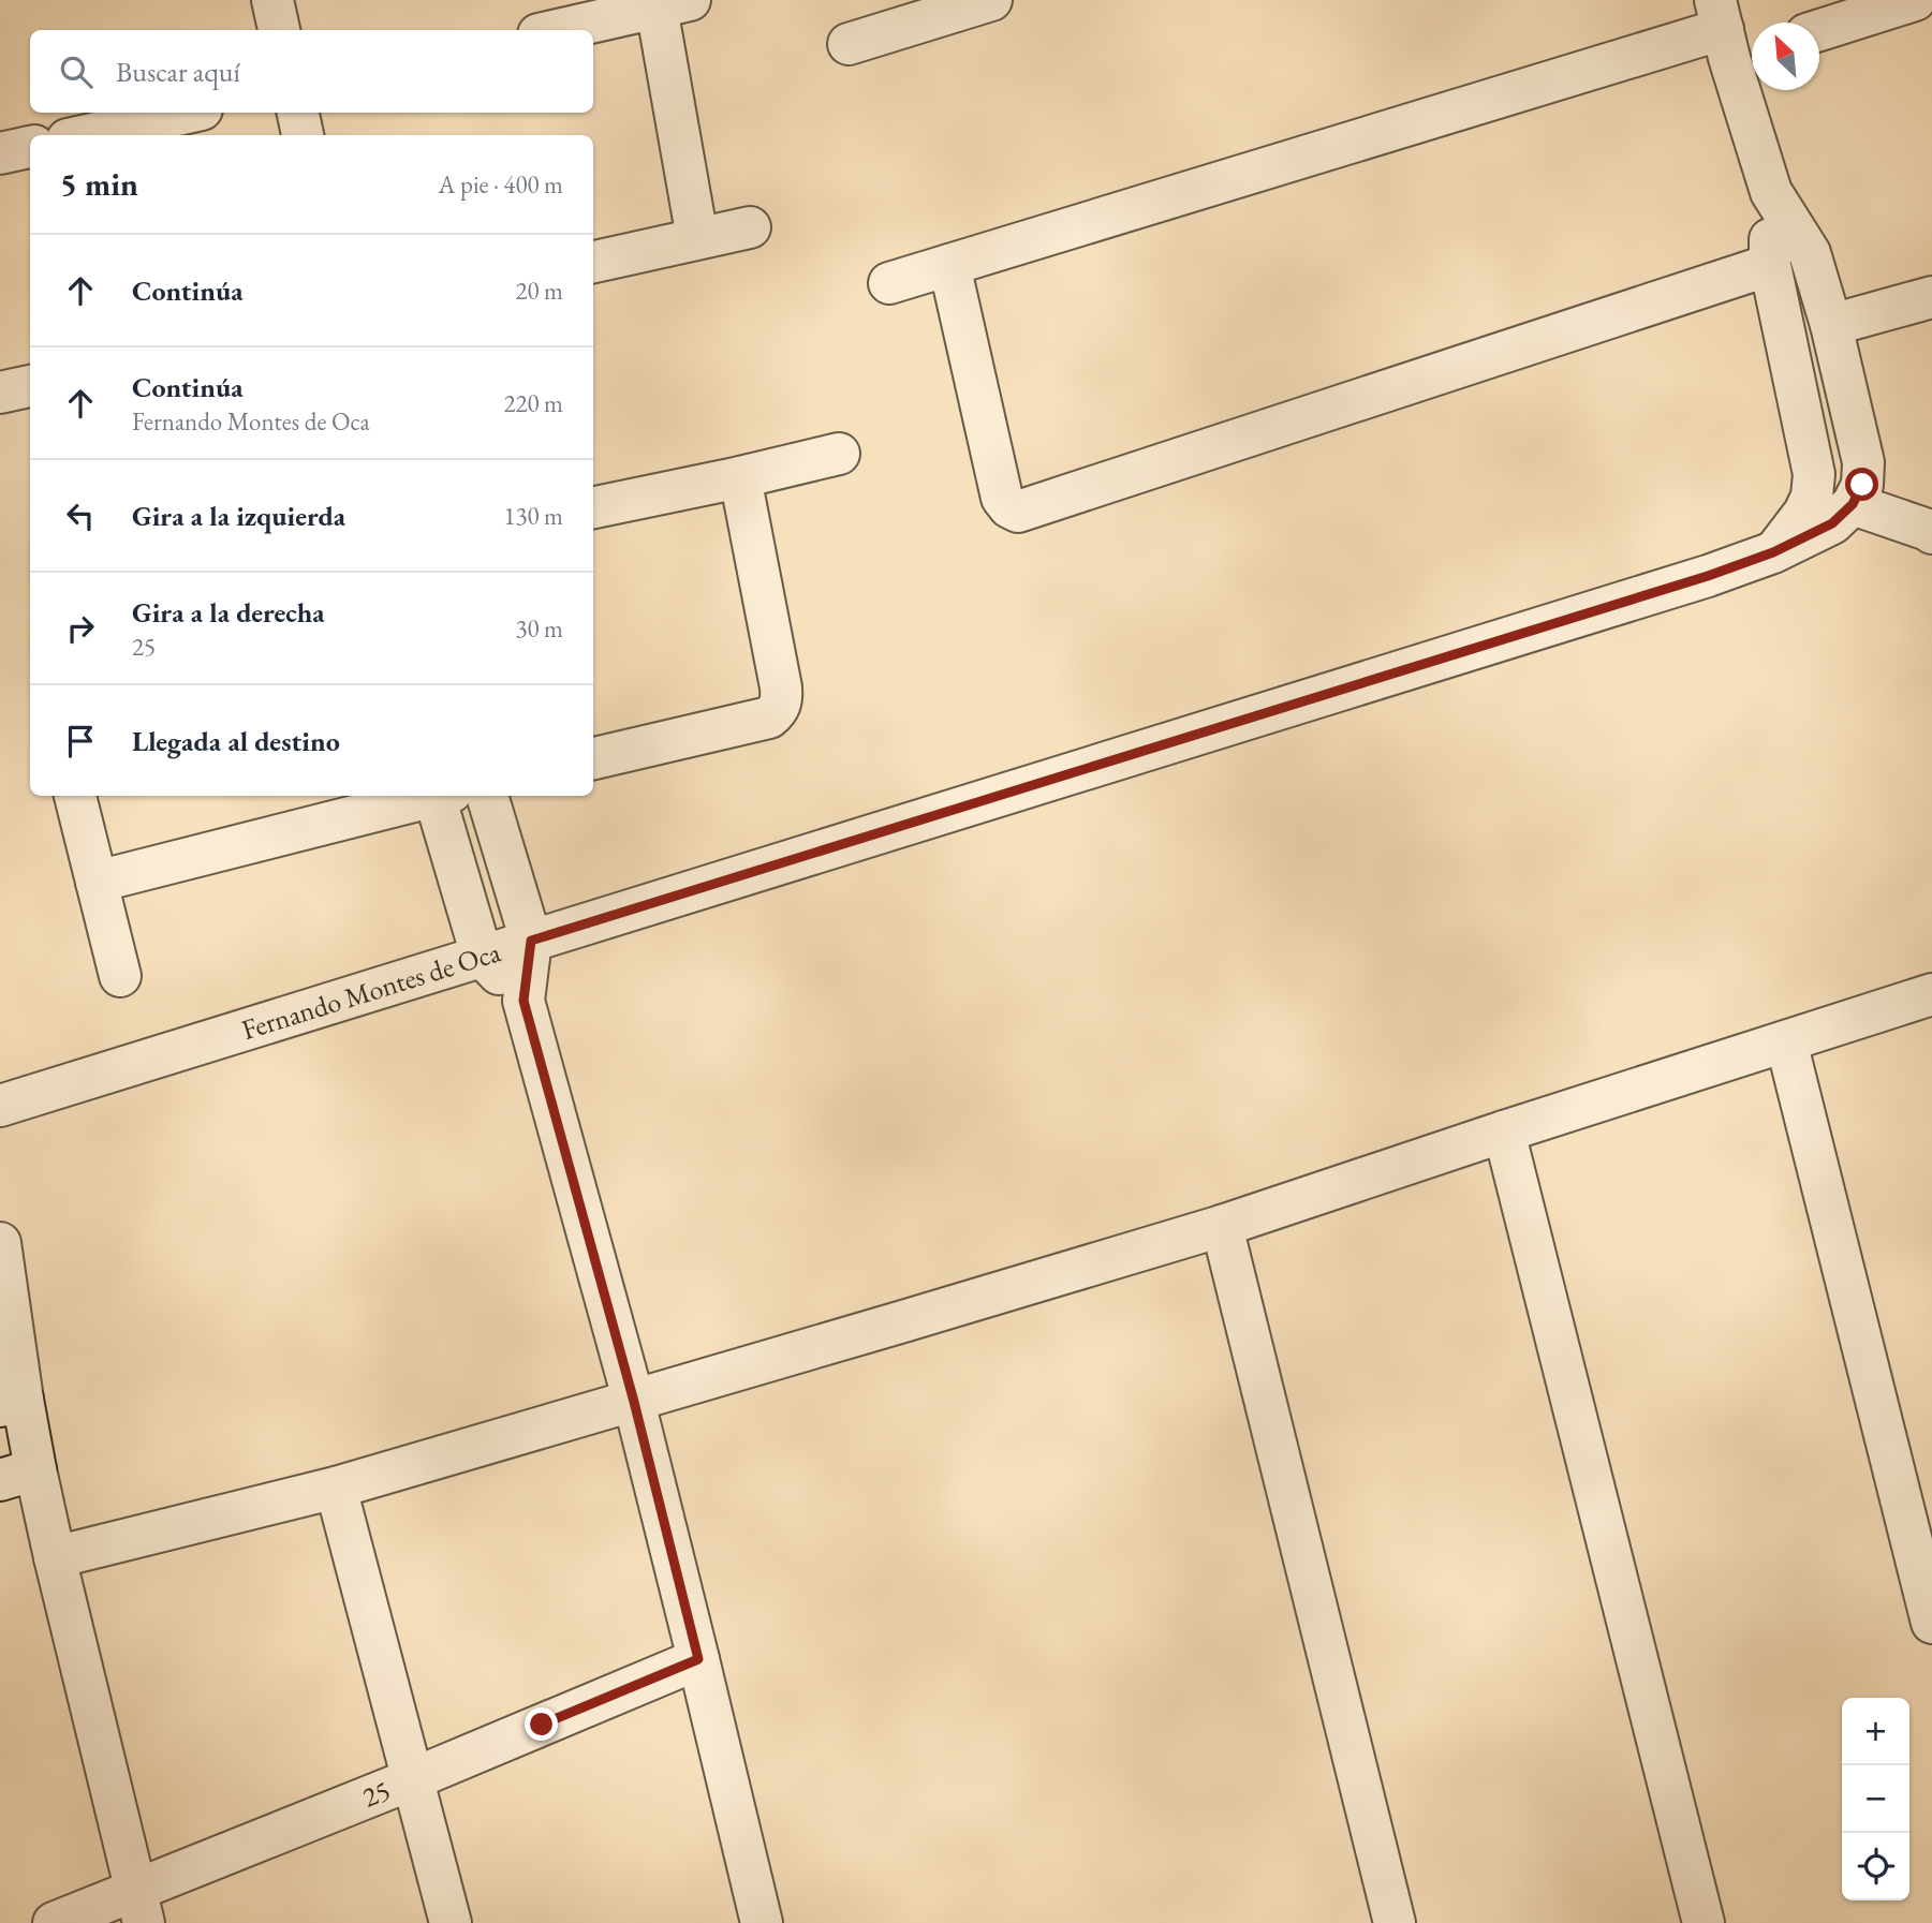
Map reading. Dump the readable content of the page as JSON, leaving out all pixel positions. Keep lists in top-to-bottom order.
{
  "streets": {
    "street": ["Fernando Montes de Oca", "25"]
  },
  "north": "top left",
  "page": {
    "search": "Buscar aquí",
    "heading": ["5 min", "A pie · 400 m"],
    "list": [
      ["Continúa", "20 m"],
      ["Continúa", "Fernando Montes de Oca", "220 m"],
      ["Gira a la izquierda", "130 m"],
      ["Gira a la derecha", "25", "30 m"],
      "Llegada al destino"
    ],
    "map_buttons": ["+", "−"]
  }
}
